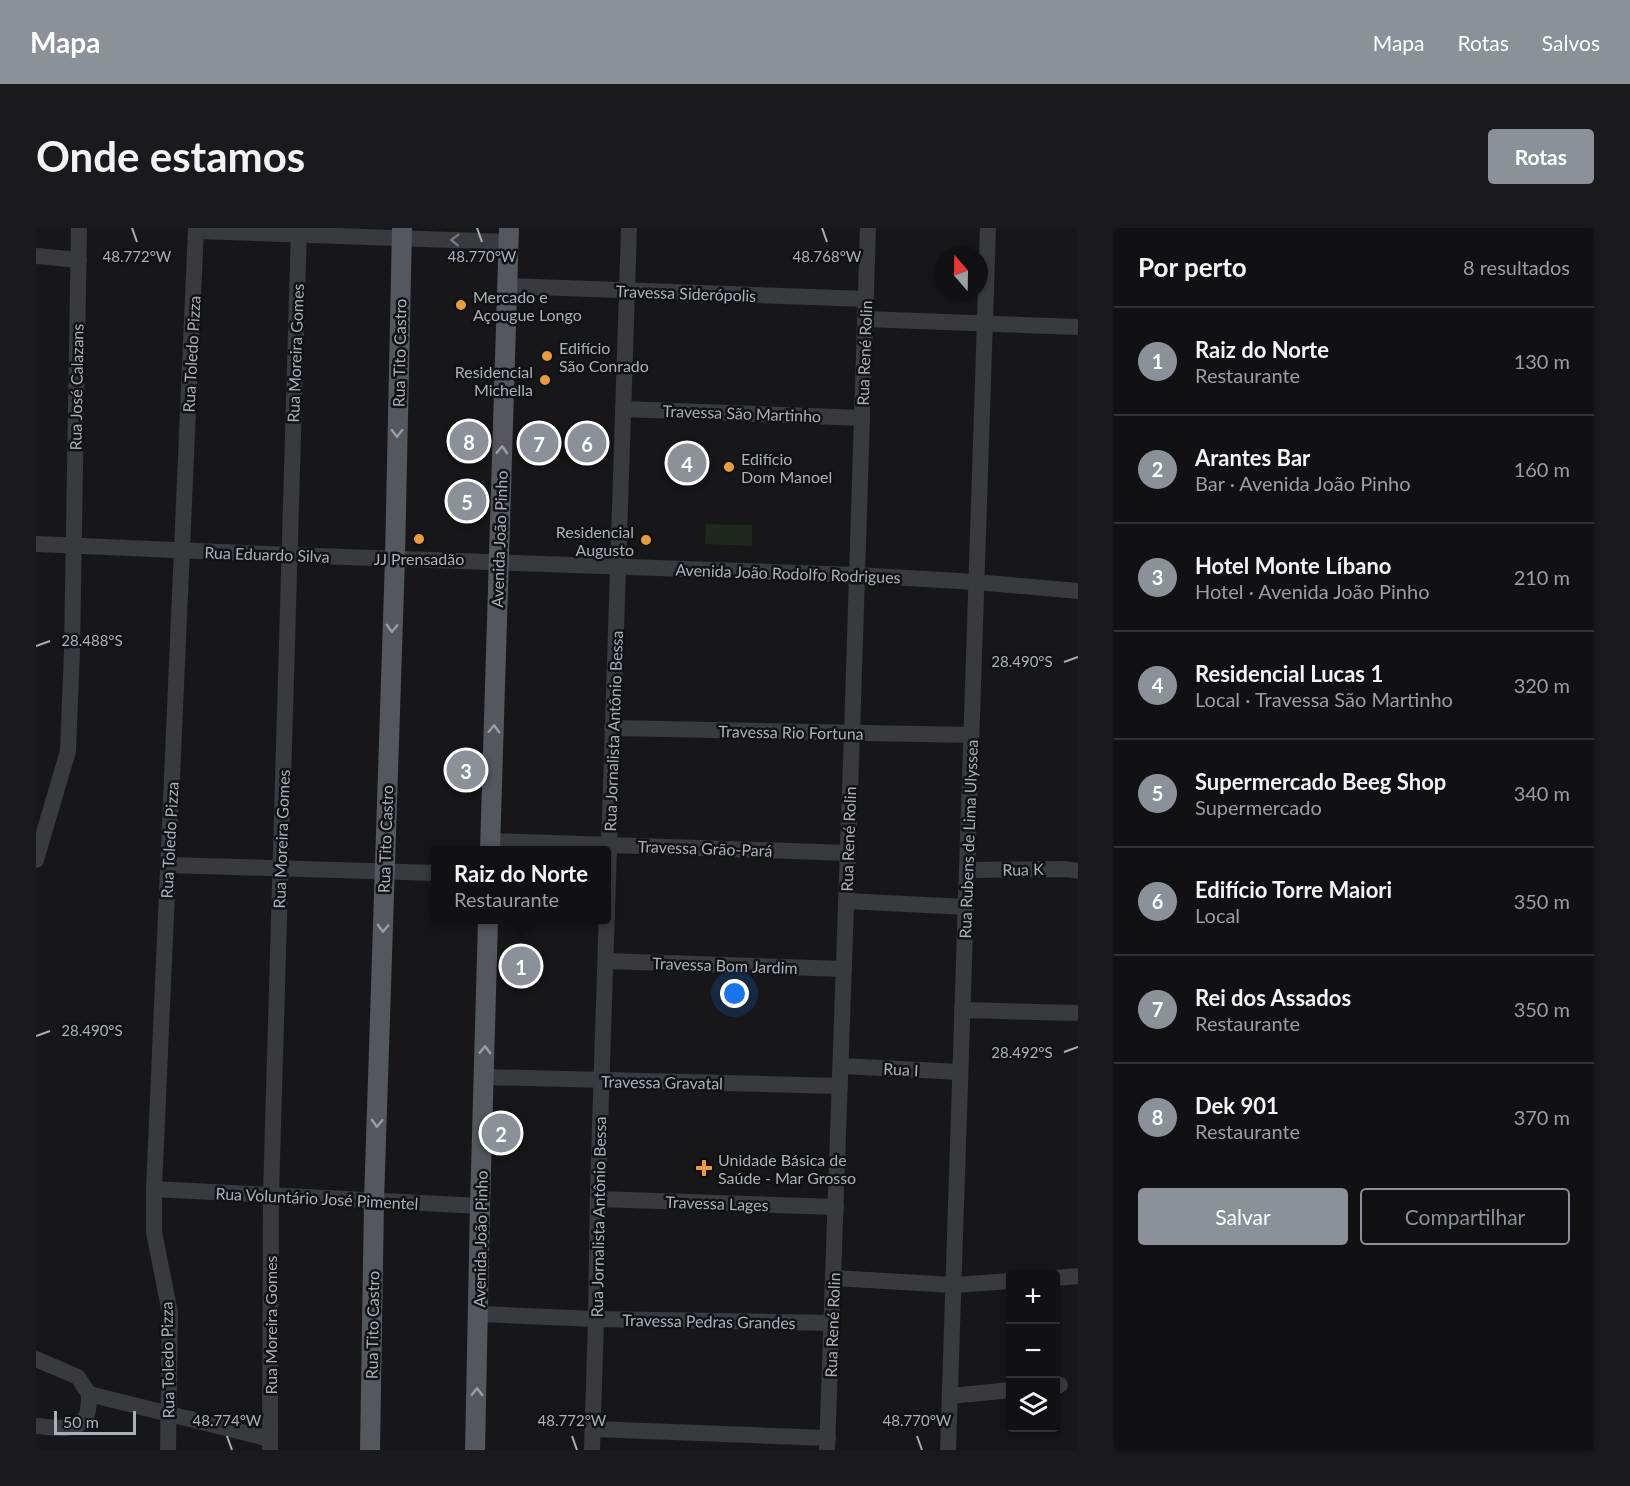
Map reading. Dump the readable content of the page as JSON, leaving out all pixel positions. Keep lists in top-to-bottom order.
{
  "streets": {
    "main road": ["Rua Tito Castro", "Avenida João Pinho"],
    "street": [
      "Travessa Siderópolis",
      "Rua Moreira Gomes",
      "Rua René Rolin",
      "Rua Toledo Pizza",
      "Rua José Calazans",
      "Travessa São Martinho",
      "Rua Eduardo Silva",
      "Avenida João Rodolfo Rodrigues",
      "Rua Jornalista Antônio Bessa",
      "Travessa Rio Fortuna",
      "Rua Rubens de Lima Ulyssea",
      "Travessa Grão-Pará",
      "Rua K",
      "Travessa Bom Jardim",
      "Rua I",
      "Travessa Gravatal",
      "Rua Voluntário José Pimentel",
      "Travessa Lages",
      "Travessa Pedras Grandes"
    ]
  },
  "crossings": [
    ["Travessa Siderópolis", "Rua René Rolin"],
    ["Travessa Siderópolis", "Avenida João Pinho"],
    ["Travessa Siderópolis", "Rua Jornalista Antônio Bessa"],
    ["Rua Moreira Gomes", "Rua Eduardo Silva"],
    ["Rua Moreira Gomes", "Rua Voluntário José Pimentel"],
    ["Rua Tito Castro", "Rua Eduardo Silva"],
    ["Rua Tito Castro", "Rua Voluntário José Pimentel"],
    ["Rua René Rolin", "Travessa São Martinho"],
    ["Rua René Rolin", "Avenida João Rodolfo Rodrigues"],
    ["Rua René Rolin", "Travessa Rio Fortuna"],
    ["Rua René Rolin", "Travessa Grão-Pará"],
    ["Rua René Rolin", "Travessa Bom Jardim"],
    ["Rua René Rolin", "Rua I"],
    ["Rua René Rolin", "Travessa Gravatal"],
    ["Rua René Rolin", "Travessa Lages"],
    ["Rua René Rolin", "Travessa Pedras Grandes"],
    ["Rua Toledo Pizza", "Rua Eduardo Silva"],
    ["Rua Toledo Pizza", "Rua Voluntário José Pimentel"],
    ["Rua José Calazans", "Rua Eduardo Silva"],
    ["Travessa São Martinho", "Rua Jornalista Antônio Bessa"],
    ["Avenida João Pinho", "Rua Eduardo Silva"],
    ["Avenida João Pinho", "Avenida João Rodolfo Rodrigues"],
    ["Avenida João Pinho", "Travessa Grão-Pará"],
    ["Avenida João Pinho", "Travessa Gravatal"],
    ["Avenida João Pinho", "Rua Voluntário José Pimentel"],
    ["Avenida João Pinho", "Travessa Pedras Grandes"],
    ["Rua Eduardo Silva", "Avenida João Rodolfo Rodrigues"],
    ["Avenida João Rodolfo Rodrigues", "Rua Jornalista Antônio Bessa"],
    ["Avenida João Rodolfo Rodrigues", "Rua Rubens de Lima Ulyssea"],
    ["Rua Jornalista Antônio Bessa", "Travessa Rio Fortuna"],
    ["Rua Jornalista Antônio Bessa", "Travessa Grão-Pará"],
    ["Rua Jornalista Antônio Bessa", "Travessa Bom Jardim"],
    ["Rua Jornalista Antônio Bessa", "Travessa Gravatal"],
    ["Rua Jornalista Antônio Bessa", "Travessa Lages"],
    ["Rua Jornalista Antônio Bessa", "Travessa Pedras Grandes"],
    ["Travessa Rio Fortuna", "Rua Rubens de Lima Ulyssea"],
    ["Rua Rubens de Lima Ulyssea", "Rua K"],
    ["Rua Rubens de Lima Ulyssea", "Rua I"]
  ],
  "one_way": ["Rua Tito Castro", "Avenida João Pinho"],
  "places": {
    "other": [
      "Mercado e Açougue Longo",
      "Edifício São Conrado",
      "Residencial Michella",
      "Edifício Dom Manoel",
      "JJ Prensadão",
      "Residencial Augusto"
    ],
    "health": ["Unidade Básica de Saúde - Mar Grosso"]
  },
  "scale_bar": "50 m",
  "north": "top",
  "page": {
    "header": "Mapa",
    "nav": ["Mapa", "Rotas", "Salvos"],
    "buttons": [
      "Rotas",
      ["Salvar", "Compartilhar"]
    ],
    "title": "Onde estamos",
    "heading": ["Por perto", "8 resultados"],
    "list": [
      {
        "mark": "1",
        "name": "Raiz do Norte",
        "note": "Restaurante",
        "value": "130 m"
      },
      {
        "mark": "2",
        "name": "Arantes Bar",
        "note": "Bar · Avenida João Pinho",
        "value": "160 m"
      },
      {
        "mark": "3",
        "name": "Hotel Monte Líbano",
        "note": "Hotel · Avenida João Pinho",
        "value": "210 m"
      },
      {
        "mark": "4",
        "name": "Residencial Lucas 1",
        "note": "Local · Travessa São Martinho",
        "value": "320 m"
      },
      {
        "mark": "5",
        "name": "Supermercado Beeg Shop",
        "note": "Supermercado",
        "value": "340 m"
      },
      {
        "mark": "6",
        "name": "Edifício Torre Maiori",
        "note": "Local",
        "value": "350 m"
      },
      {
        "mark": "7",
        "name": "Rei dos Assados",
        "note": "Restaurante",
        "value": "350 m"
      },
      {
        "mark": "8",
        "name": "Dek 901",
        "note": "Restaurante",
        "value": "370 m"
      }
    ],
    "pins": [
      "8",
      "6",
      "7",
      "4",
      "5",
      "3",
      "1",
      "2"
    ],
    "popup": ["Raiz do Norte", "Restaurante"],
    "map_buttons": ["+", "−"],
    "scale": "50 m"
  },
  "coordinates": [
    "48.772°W",
    "48.770°W",
    "48.768°W",
    "28.488°S",
    "28.490°S",
    "28.492°S",
    "48.774°W"
  ]
}
